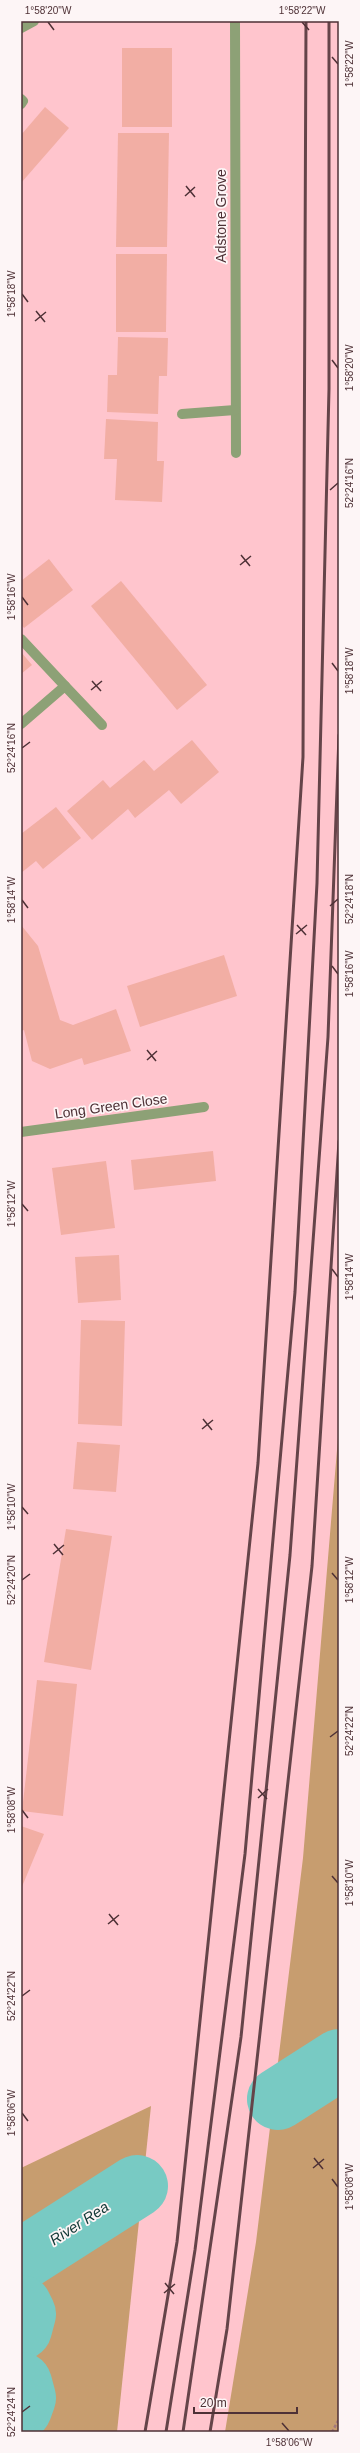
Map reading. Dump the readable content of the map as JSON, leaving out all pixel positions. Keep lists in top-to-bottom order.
{
  "streets": {
    "street": ["Adstone Grove", "Long Green Close"]
  },
  "water": ["River Rea"],
  "scale_bar": "20 m",
  "coordinates": [
    "1°58'20\"W",
    "1°58'22\"W",
    "1°58'18\"W",
    "52°24'16\"N",
    "1°58'16\"W",
    "52°24'18\"N",
    "1°58'14\"W",
    "1°58'12\"W",
    "1°58'10\"W",
    "52°24'20\"N",
    "52°24'22\"N",
    "1°58'08\"W",
    "1°58'06\"W",
    "52°24'24\"N"
  ]
}
